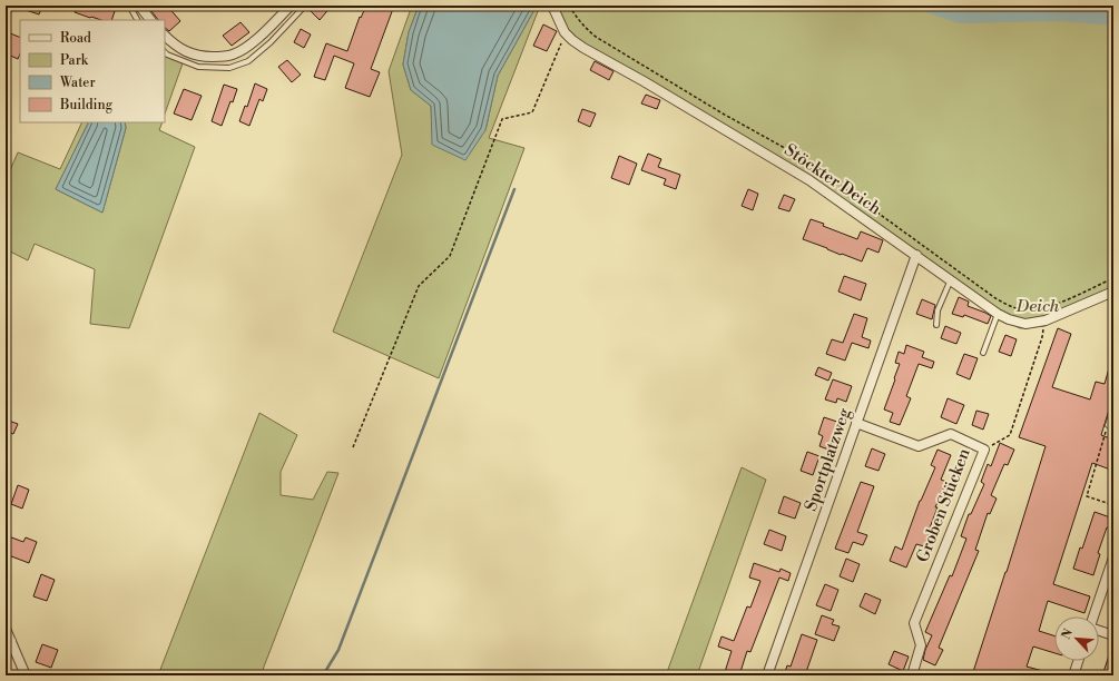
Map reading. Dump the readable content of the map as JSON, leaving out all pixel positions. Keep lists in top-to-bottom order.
{
  "streets": {
    "street": ["Stöckter Deich", "Sportplatzweg", "Groben Stücken"]
  },
  "crossings": [
    ["Stöckter Deich", "Sportplatzweg"],
    ["Sportplatzweg", "Groben Stücken"]
  ],
  "parks": ["Deich"],
  "legend": [
    "Road",
    "Park",
    "Water",
    "Building"
  ],
  "north": "top left"
}
